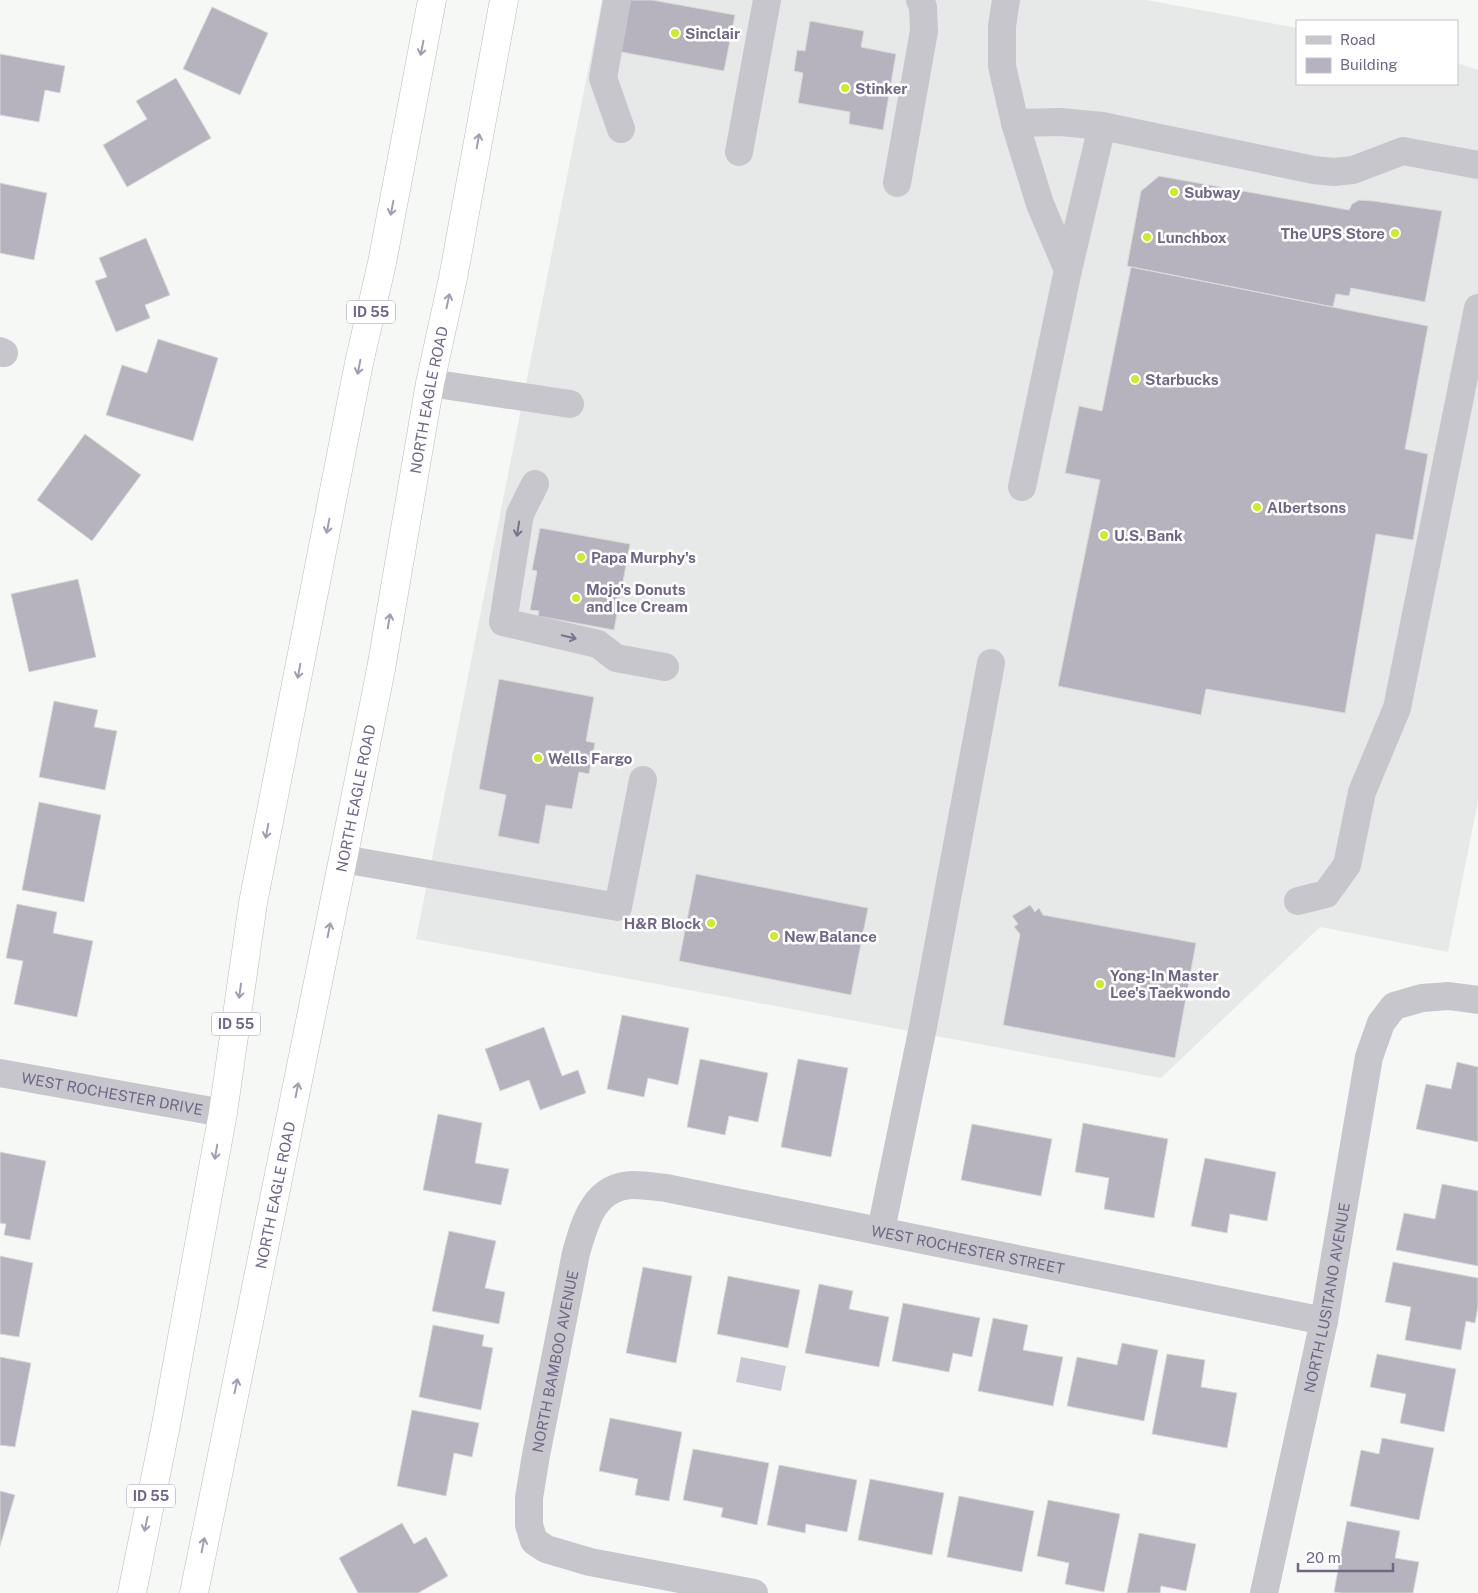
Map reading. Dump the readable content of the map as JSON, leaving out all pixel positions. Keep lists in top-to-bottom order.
{
  "streets": {
    "highway": ["ID 55", "NORTH EAGLE ROAD"],
    "street": [
      "WEST ROCHESTER DRIVE",
      "WEST ROCHESTER STREET",
      "NORTH LUSITANO AVENUE",
      "NORTH BAMBOO AVENUE"
    ]
  },
  "crossings": [
    ["ID 55", "WEST ROCHESTER DRIVE"],
    ["WEST ROCHESTER STREET", "NORTH LUSITANO AVENUE"],
    ["WEST ROCHESTER STREET", "NORTH BAMBOO AVENUE"]
  ],
  "places": [
    "Sinclair",
    "Stinker",
    "Subway",
    "The UPS Store",
    "Lunchbox",
    "Starbucks",
    "Albertsons",
    "U.S. Bank",
    "Papa Murphy's",
    "Mojo's Donuts and Ice Cream",
    "Wells Fargo",
    "H&R Block",
    "New Balance",
    "Yong-In Master Lee's Taekwondo"
  ],
  "legend": ["Road", "Building"],
  "scale_bar": "20 m"
}
